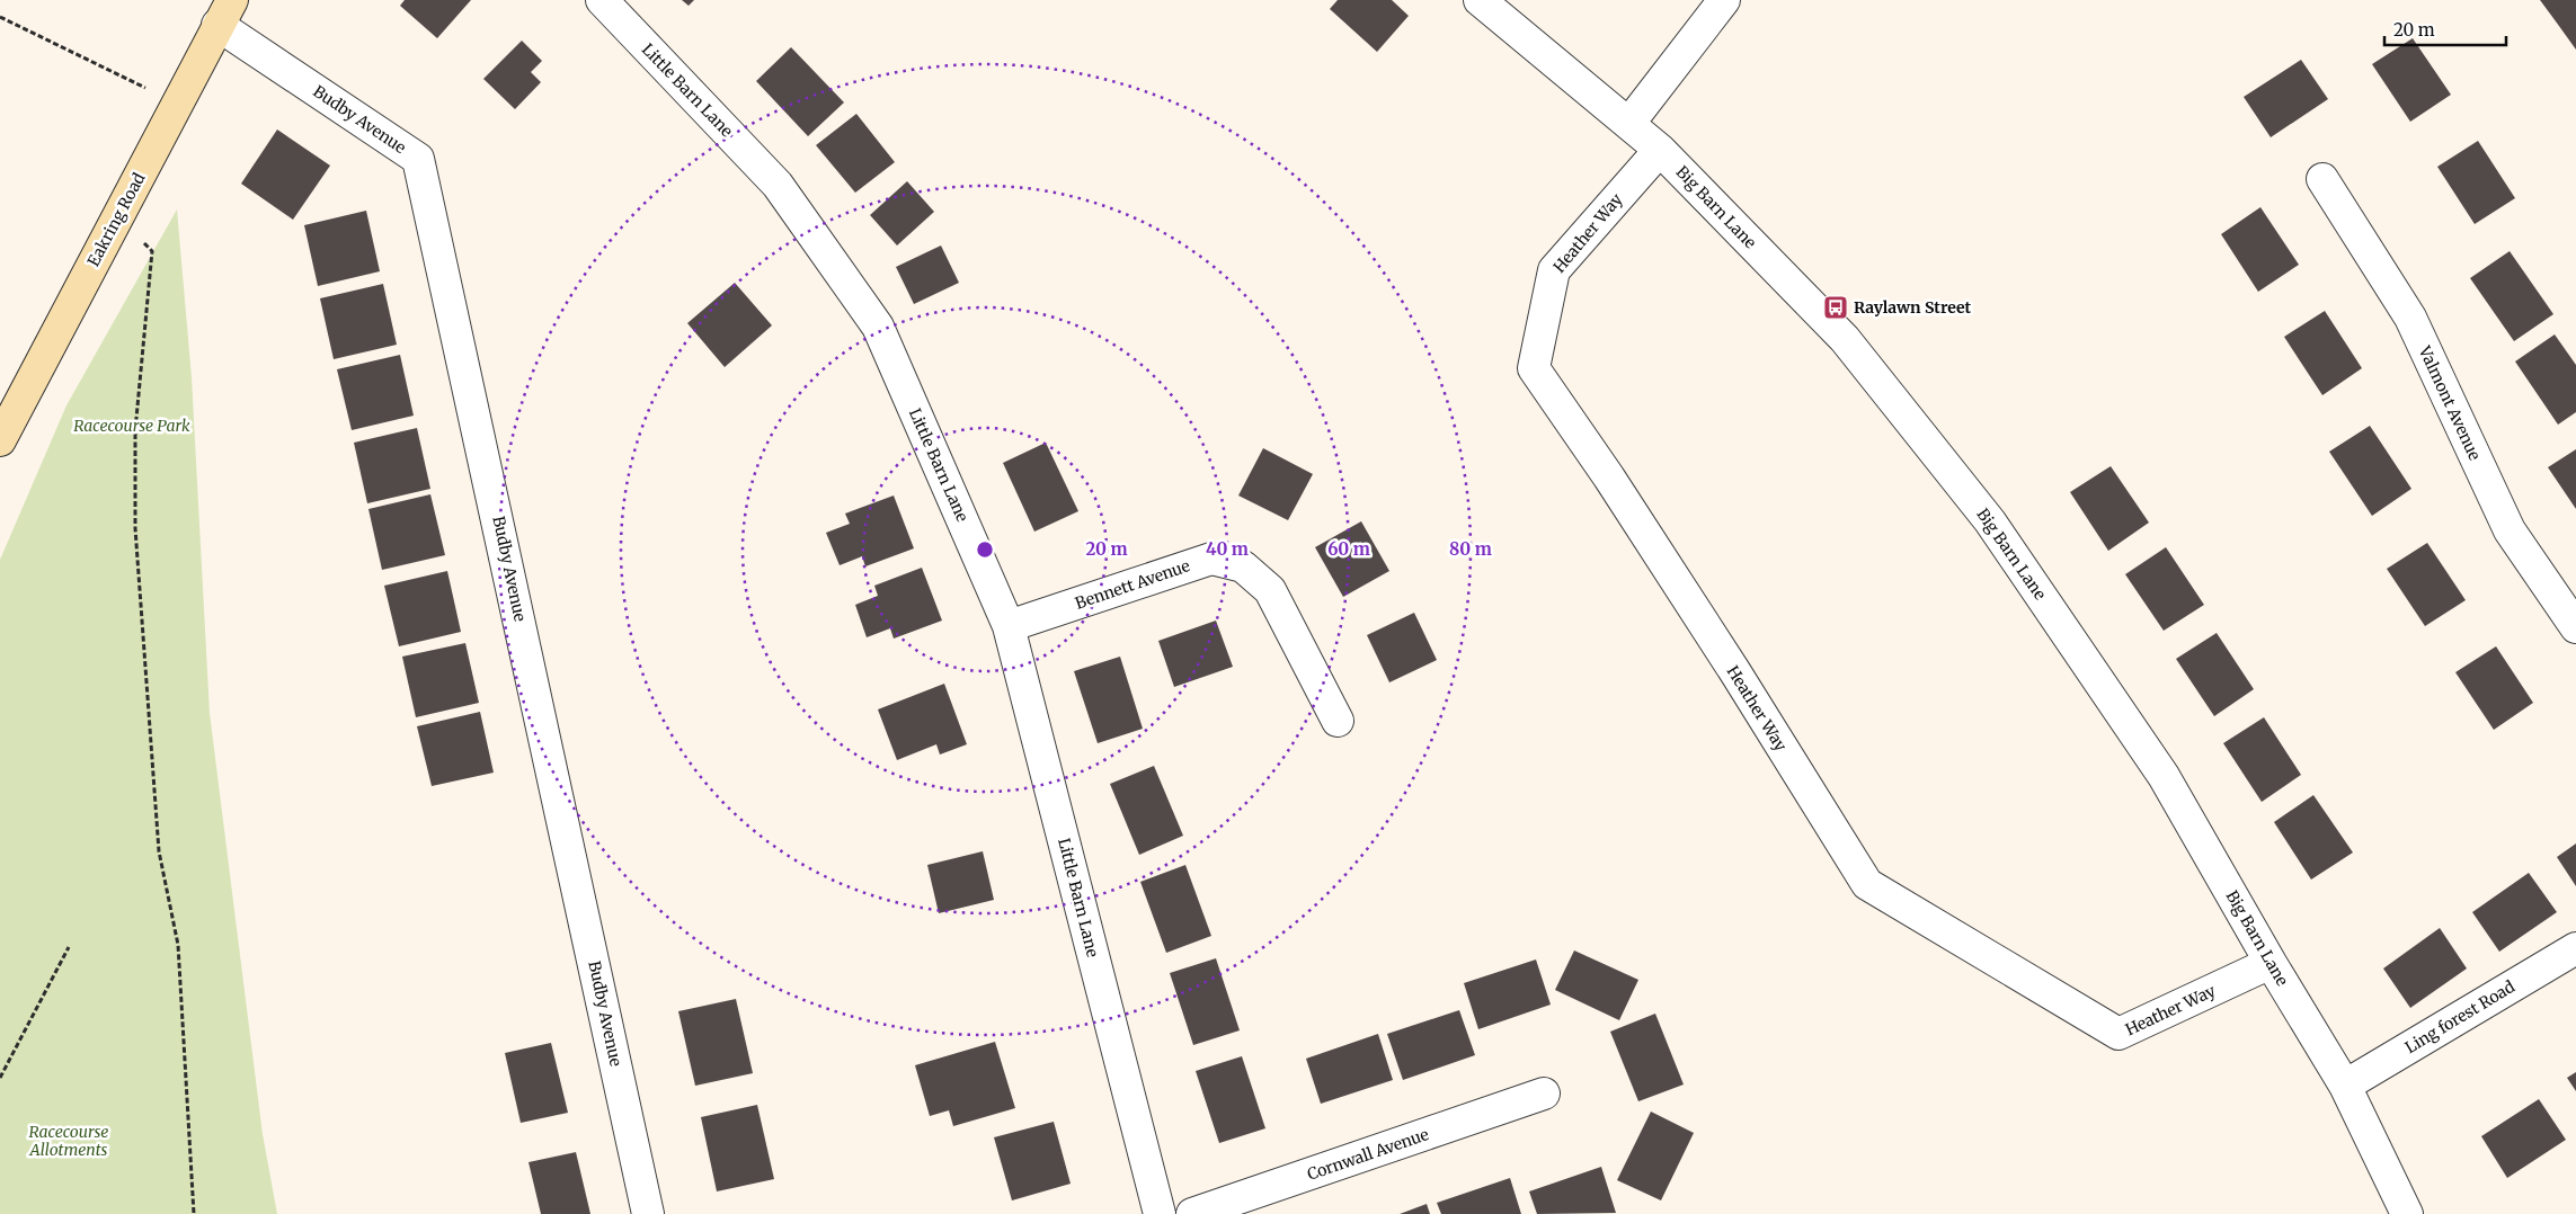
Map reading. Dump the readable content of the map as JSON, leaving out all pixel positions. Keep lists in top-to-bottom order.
{
  "streets": {
    "street": [
      "Little Barn Lane",
      "Budby Avenue",
      "Big Barn Lane",
      "Eakring Road",
      "Heather Way",
      "Valmont Avenue",
      "Bennett Avenue",
      "Ling forest Road",
      "Cornwall Avenue"
    ]
  },
  "crossings": [
    ["Little Barn Lane", "Bennett Avenue"],
    ["Budby Avenue", "Eakring Road"],
    ["Big Barn Lane", "Heather Way"],
    ["Big Barn Lane", "Ling forest Road"]
  ],
  "parks": ["Racecourse Park", "Racecourse Allotments"],
  "places": {
    "bus stop": ["Raylawn Street"]
  },
  "scale_bar": "20 m",
  "rings": [
    "20 m",
    "40 m",
    "60 m",
    "80 m"
  ]
}
